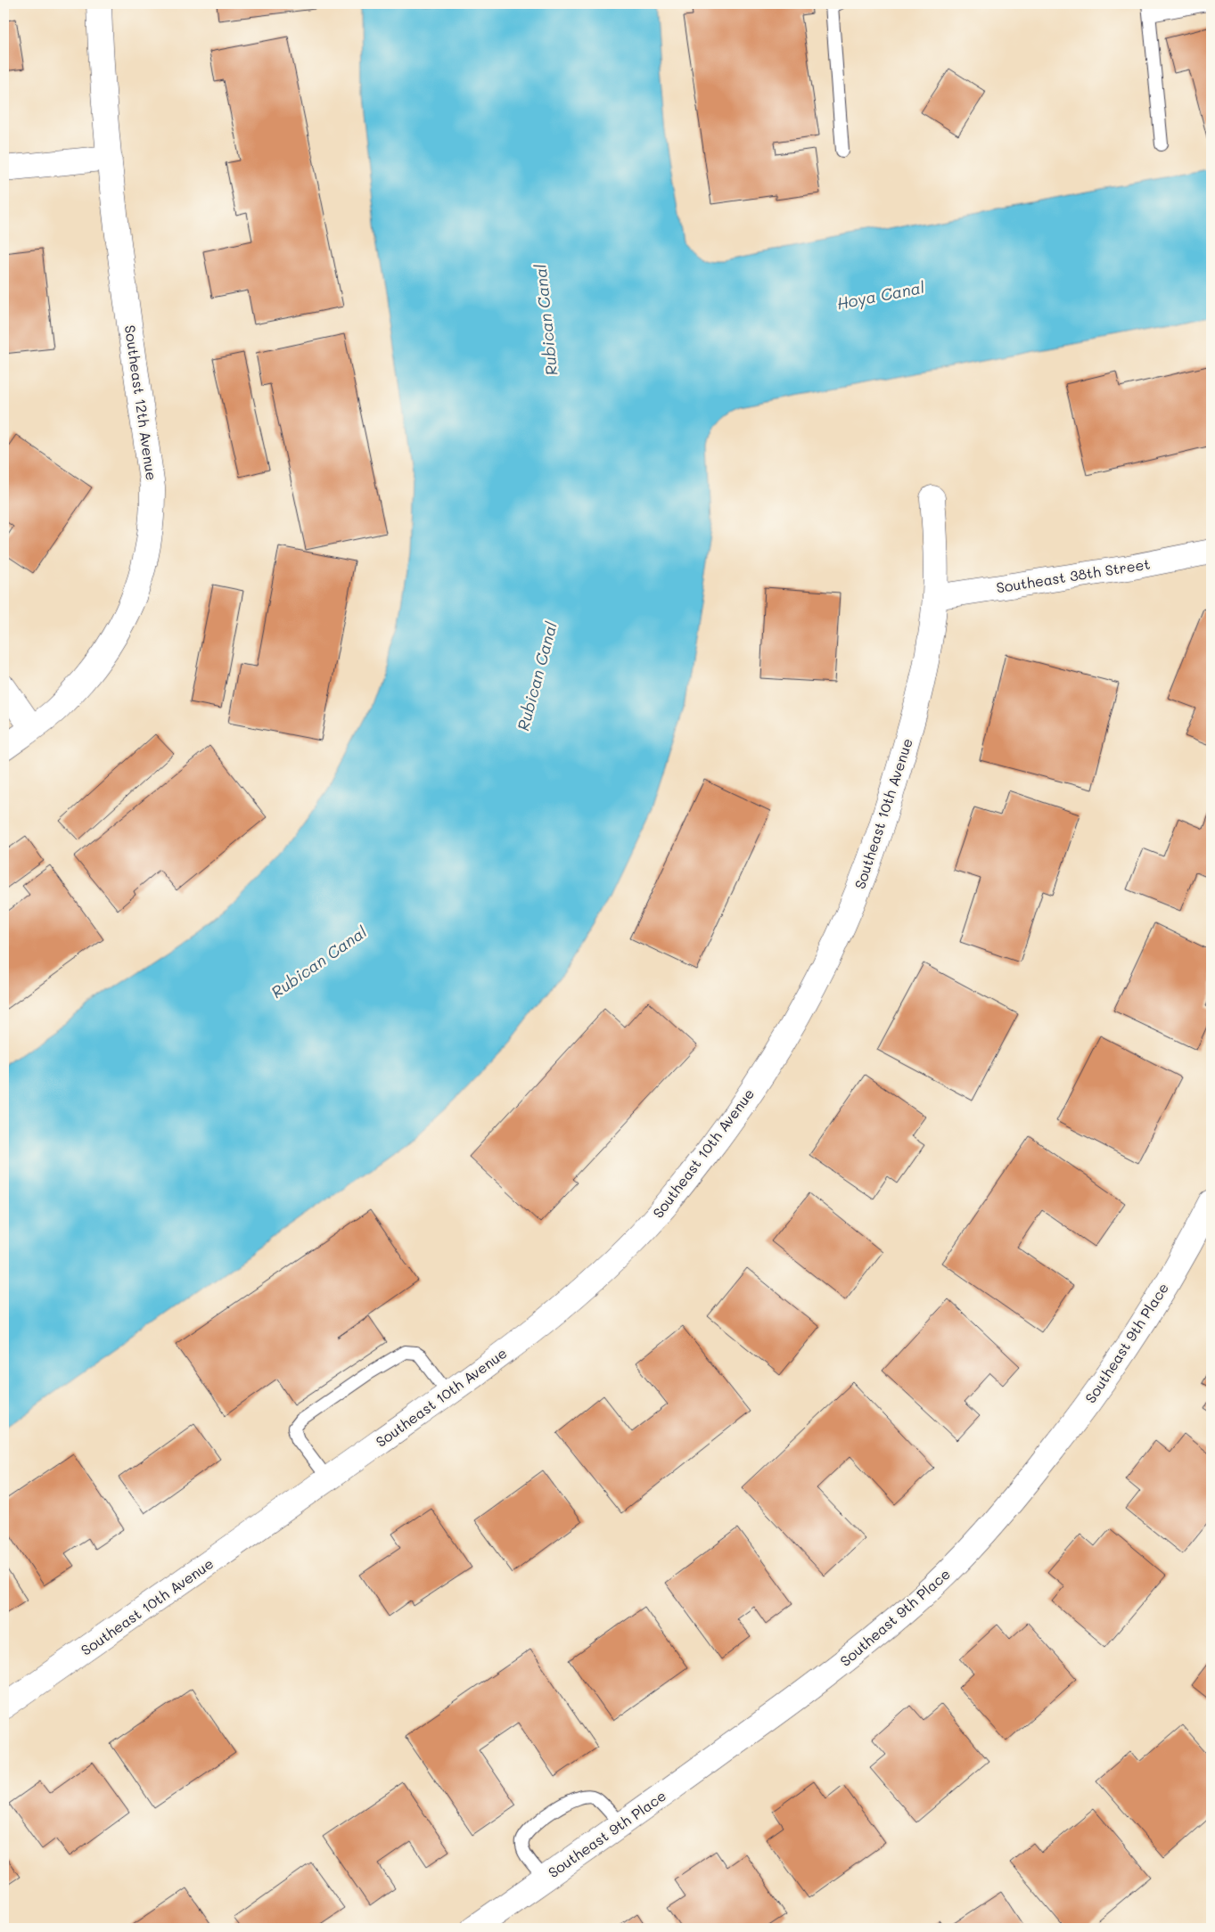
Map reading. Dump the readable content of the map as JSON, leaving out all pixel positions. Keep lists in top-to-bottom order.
{
  "streets": {
    "street": [
      "Southeast 12th Avenue",
      "Southeast 38th Street",
      "Southeast 10th Avenue",
      "Southeast 9th Place"
    ]
  },
  "crossings": [
    ["Southeast 38th Street", "Southeast 10th Avenue"]
  ],
  "water": ["Hoya Canal", "Rubican Canal"]
}
